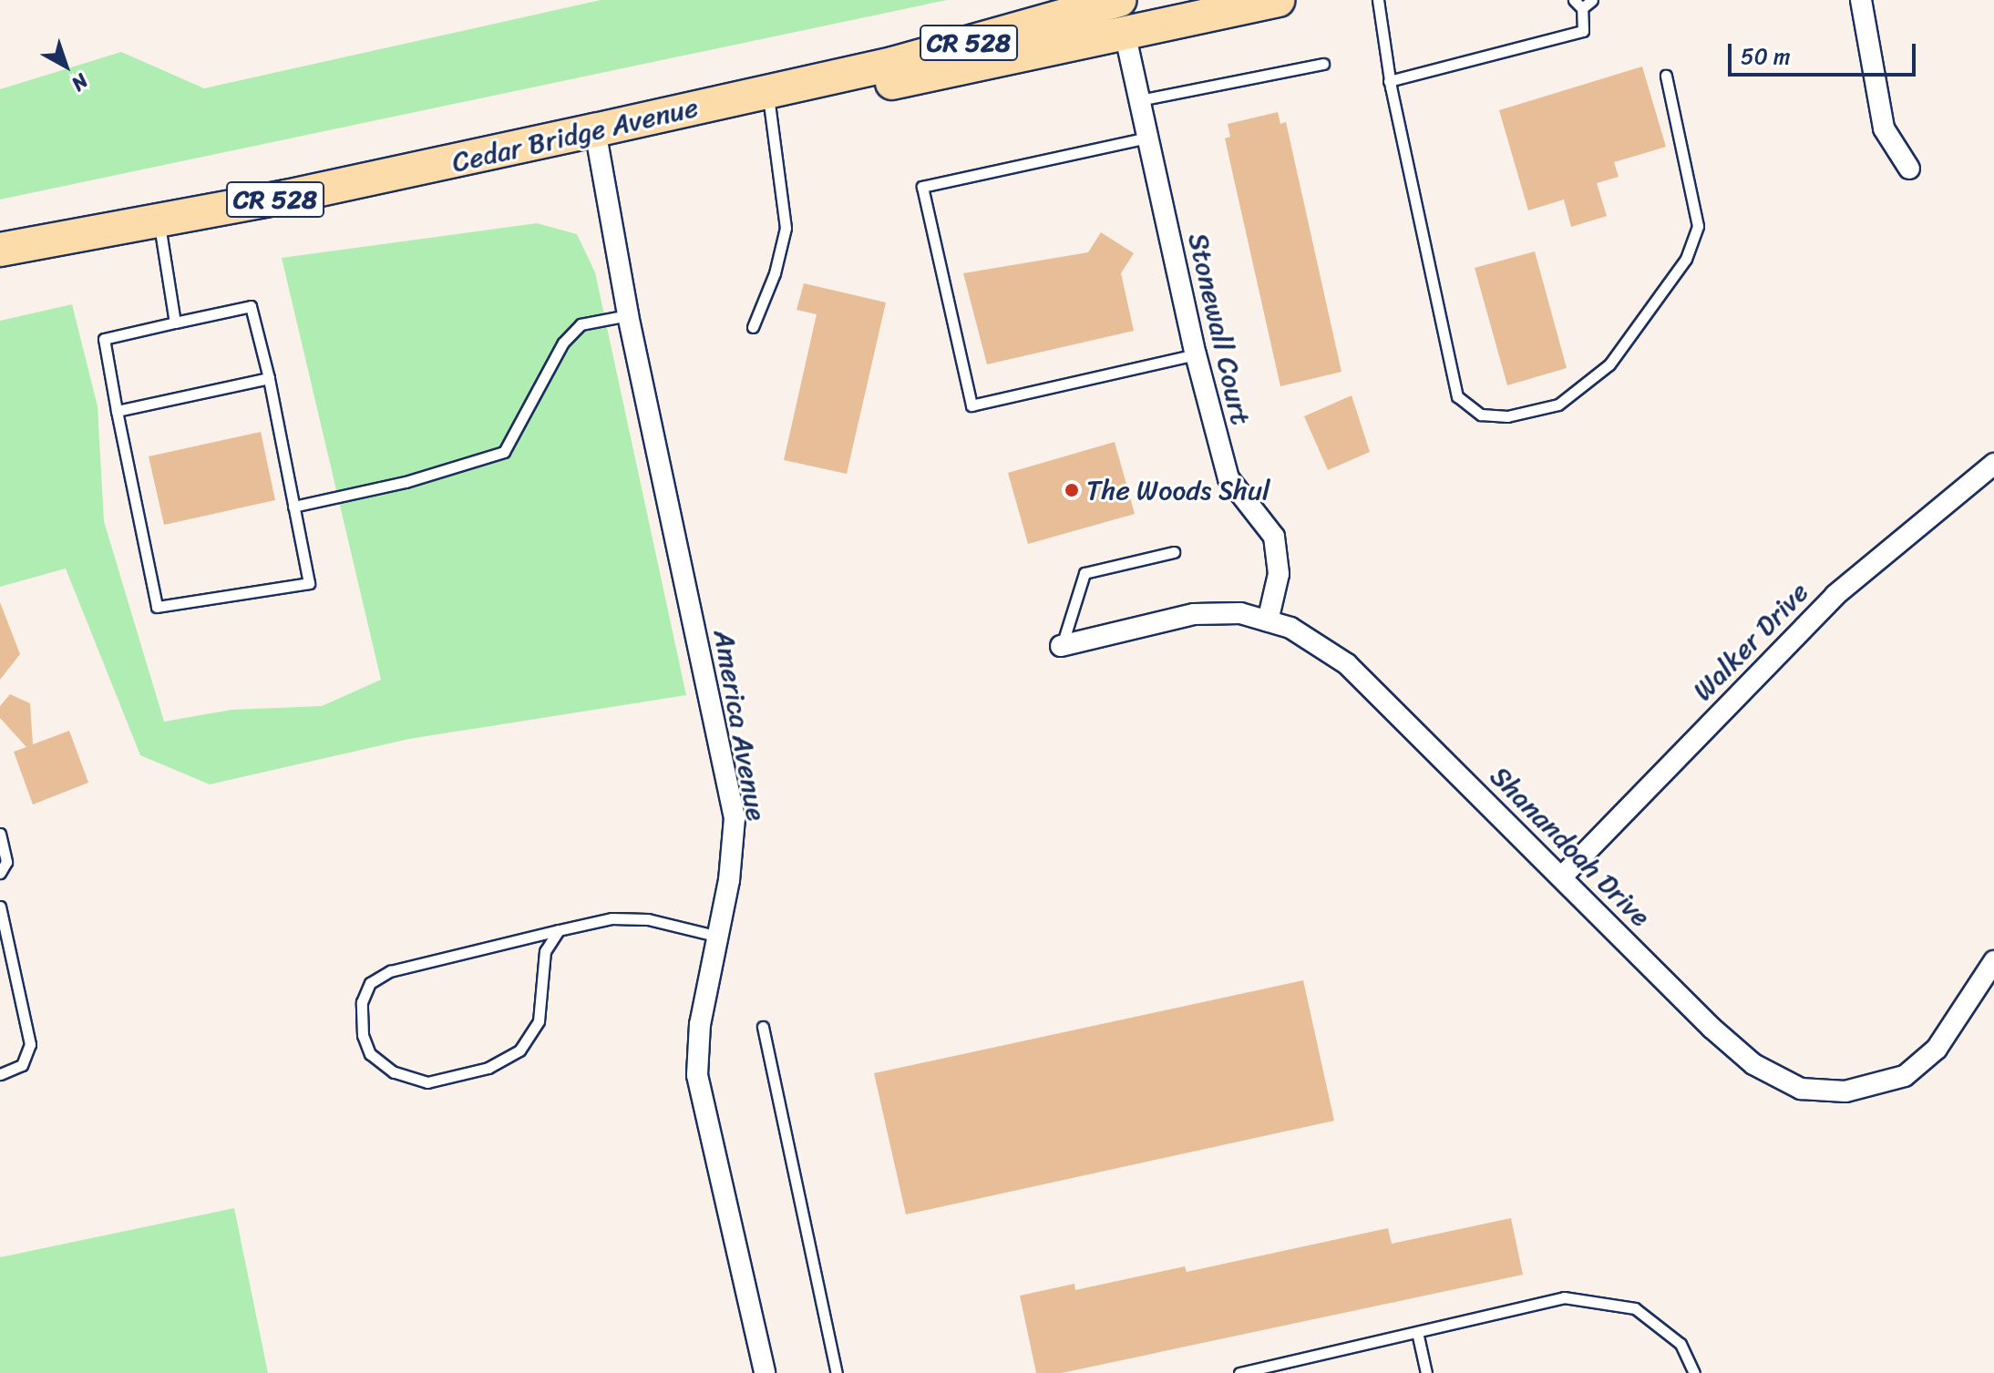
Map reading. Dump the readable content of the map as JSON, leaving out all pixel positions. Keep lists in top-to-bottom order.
{
  "streets": {
    "main road": ["CR 528", "Cedar Bridge Avenue"],
    "street": [
      "Stonewall Court",
      "Walker Drive",
      "America Avenue",
      "Shanandoah Drive"
    ]
  },
  "crossings": [
    ["Cedar Bridge Avenue", "America Avenue"],
    ["Stonewall Court", "Shanandoah Drive"],
    ["Walker Drive", "Shanandoah Drive"]
  ],
  "places": ["The Woods Shul"],
  "scale_bar": "50 m",
  "north": "bottom right"
}
